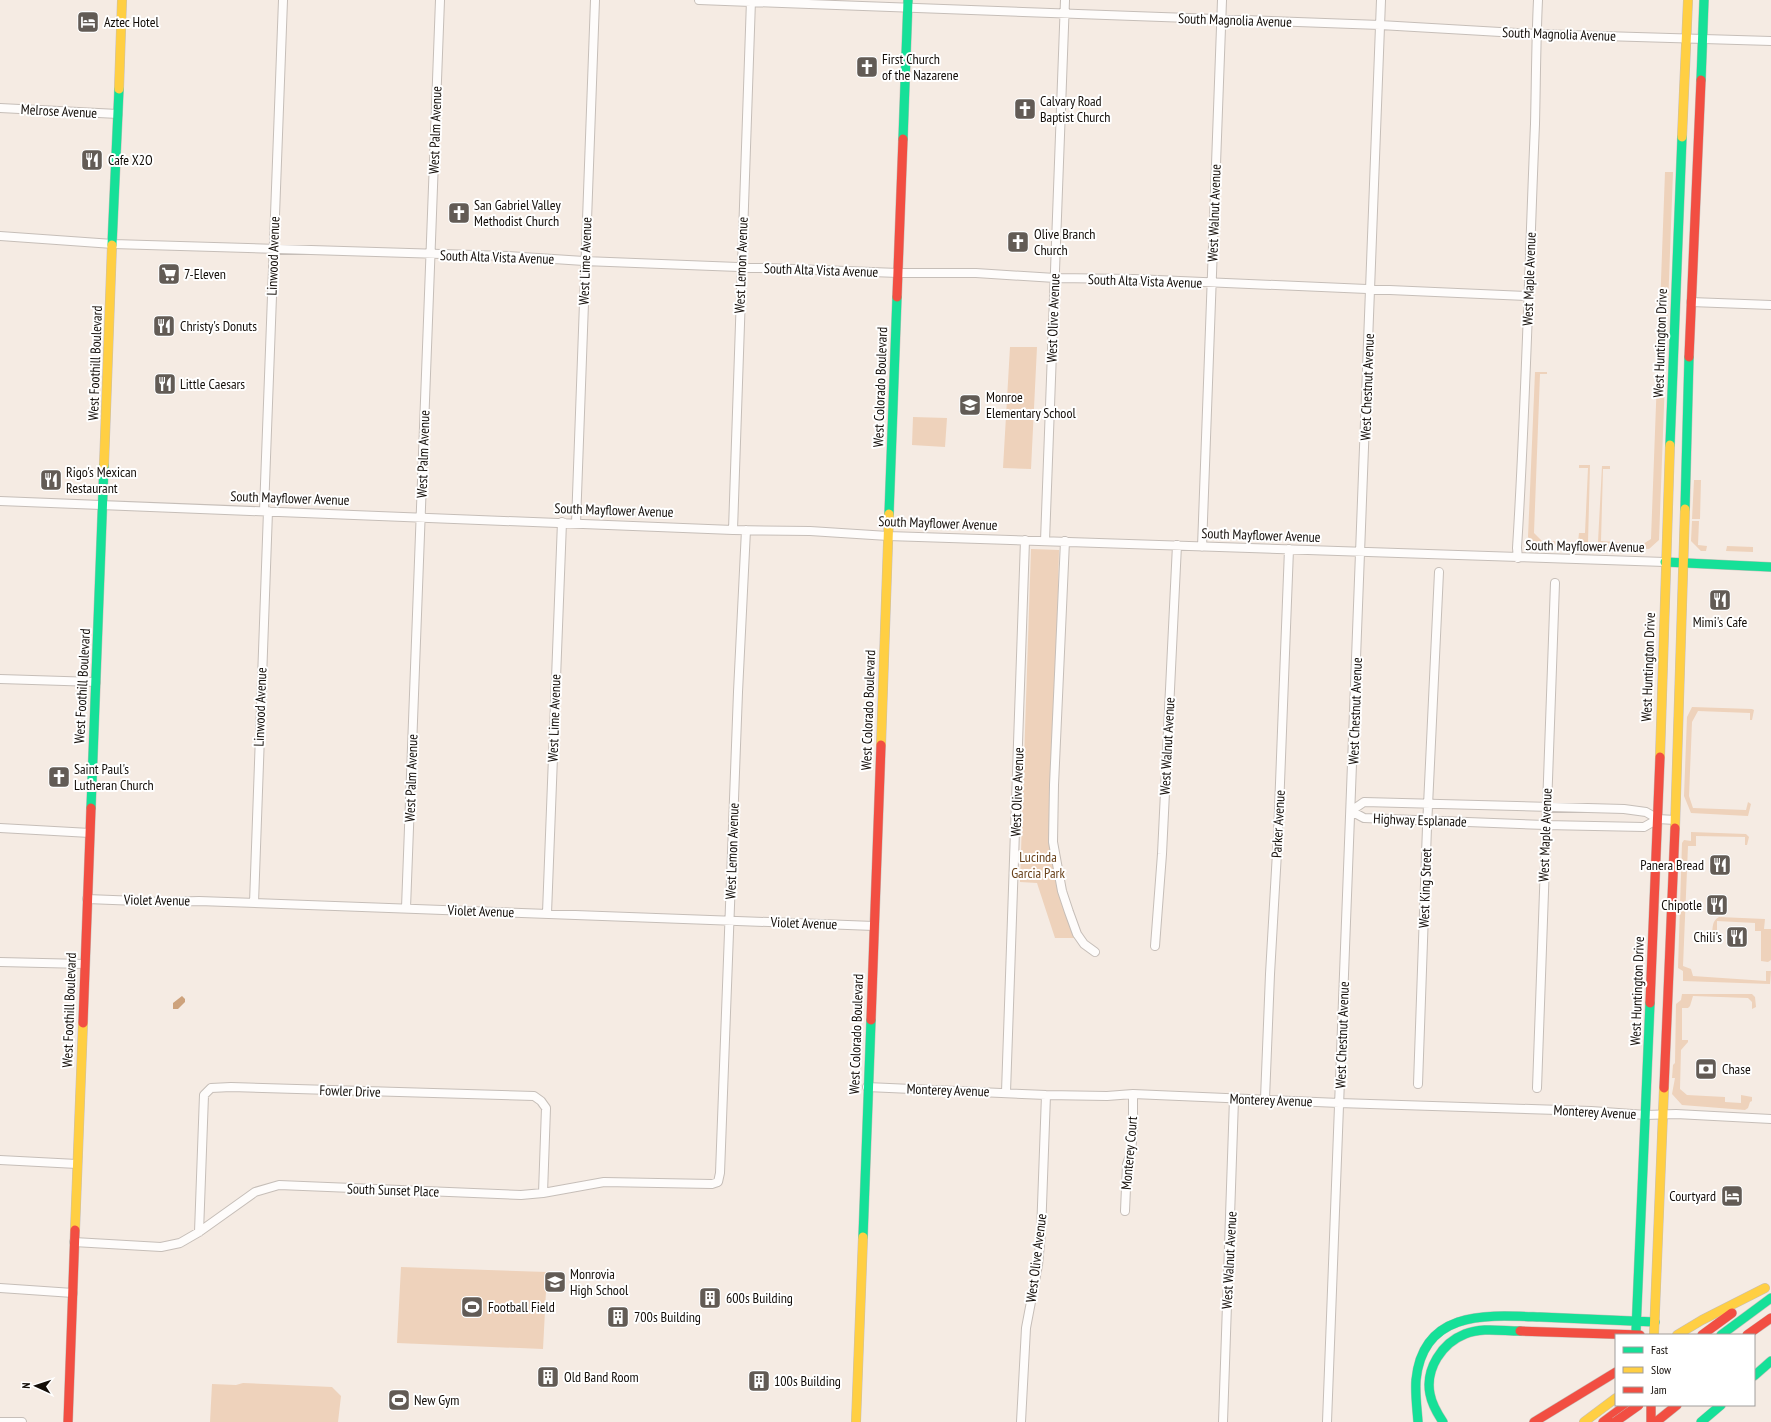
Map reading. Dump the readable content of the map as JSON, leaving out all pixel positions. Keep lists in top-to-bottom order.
{
  "streets": {
    "main road": [
      "West Huntington Drive",
      "West Foothill Boulevard",
      "West Colorado Boulevard",
      "South Mayflower Avenue"
    ],
    "street": [
      "South Magnolia Avenue",
      "Melrose Avenue",
      "West Palm Avenue",
      "West Walnut Avenue",
      "Linwood Avenue",
      "South Alta Vista Avenue",
      "West Lime Avenue",
      "West Lemon Avenue",
      "West Maple Avenue",
      "West Olive Avenue",
      "West Chestnut Avenue",
      "Highway Esplanade",
      "Parker Avenue",
      "West King Street",
      "Violet Avenue",
      "Monterey Avenue",
      "Fowler Drive",
      "Monterey Court",
      "South Sunset Place"
    ]
  },
  "crossings": [
    ["South Magnolia Avenue", "West Walnut Avenue"],
    ["South Magnolia Avenue", "West Lemon Avenue"],
    ["South Magnolia Avenue", "West Maple Avenue"],
    ["South Magnolia Avenue", "West Olive Avenue"],
    ["South Magnolia Avenue", "West Huntington Drive"],
    ["South Magnolia Avenue", "West Colorado Boulevard"],
    ["South Magnolia Avenue", "West Chestnut Avenue"],
    ["Melrose Avenue", "West Foothill Boulevard"],
    ["West Palm Avenue", "South Alta Vista Avenue"],
    ["West Palm Avenue", "South Mayflower Avenue"],
    ["West Palm Avenue", "Violet Avenue"],
    ["West Walnut Avenue", "South Alta Vista Avenue"],
    ["West Walnut Avenue", "South Mayflower Avenue"],
    ["West Walnut Avenue", "Monterey Avenue"],
    ["Linwood Avenue", "South Alta Vista Avenue"],
    ["Linwood Avenue", "South Mayflower Avenue"],
    ["Linwood Avenue", "Violet Avenue"],
    ["South Alta Vista Avenue", "West Lime Avenue"],
    ["South Alta Vista Avenue", "West Lemon Avenue"],
    ["South Alta Vista Avenue", "West Maple Avenue"],
    ["South Alta Vista Avenue", "West Olive Avenue"],
    ["South Alta Vista Avenue", "West Foothill Boulevard"],
    ["South Alta Vista Avenue", "West Colorado Boulevard"],
    ["South Alta Vista Avenue", "West Chestnut Avenue"],
    ["West Lime Avenue", "South Mayflower Avenue"],
    ["West Lime Avenue", "Violet Avenue"],
    ["West Lemon Avenue", "South Mayflower Avenue"],
    ["West Lemon Avenue", "Violet Avenue"],
    ["West Lemon Avenue", "South Sunset Place"],
    ["West Maple Avenue", "South Mayflower Avenue"],
    ["West Maple Avenue", "Highway Esplanade"],
    ["West Olive Avenue", "South Mayflower Avenue"],
    ["West Olive Avenue", "Monterey Avenue"],
    ["West Huntington Drive", "South Mayflower Avenue"],
    ["West Huntington Drive", "Highway Esplanade"],
    ["West Huntington Drive", "Monterey Avenue"],
    ["West Foothill Boulevard", "South Mayflower Avenue"],
    ["West Foothill Boulevard", "Violet Avenue"],
    ["West Foothill Boulevard", "South Sunset Place"],
    ["West Colorado Boulevard", "South Mayflower Avenue"],
    ["West Colorado Boulevard", "Violet Avenue"],
    ["West Colorado Boulevard", "Monterey Avenue"],
    ["West Chestnut Avenue", "South Mayflower Avenue"],
    ["West Chestnut Avenue", "Highway Esplanade"],
    ["West Chestnut Avenue", "Monterey Avenue"],
    ["South Mayflower Avenue", "Parker Avenue"],
    ["Highway Esplanade", "West King Street"],
    ["Parker Avenue", "Monterey Avenue"],
    ["Monterey Avenue", "Monterey Court"],
    ["Fowler Drive", "South Sunset Place"]
  ],
  "parks": ["Lucinda Garcia Park"],
  "places": {
    "hotel": ["Aztec Hotel", "Courtyard"],
    "church": [
      "First Church of the Nazarene",
      "Calvary Road Baptist Church",
      "San Gabriel Valley Methodist Church",
      "Olive Branch Church",
      "Saint Paul's Lutheran Church"
    ],
    "restaurant": [
      "Cafe X2O",
      "Christy's Donuts",
      "Little Caesars",
      "Rigo's Mexican Restaurant",
      "Mimi's Cafe",
      "Panera Bread",
      "Chipotle",
      "Chili's"
    ],
    "supermarket": ["7-Eleven"],
    "school or university": ["Monroe Elementary School", "Monrovia High School"],
    "bank": ["Chase"],
    "building": [
      "600s Building",
      "700s Building",
      "Old Band Room",
      "100s Building"
    ],
    "sports": ["Football Field", "New Gym"]
  },
  "legend": ["Fast", "Slow", "Jam"],
  "north": "left"
}
